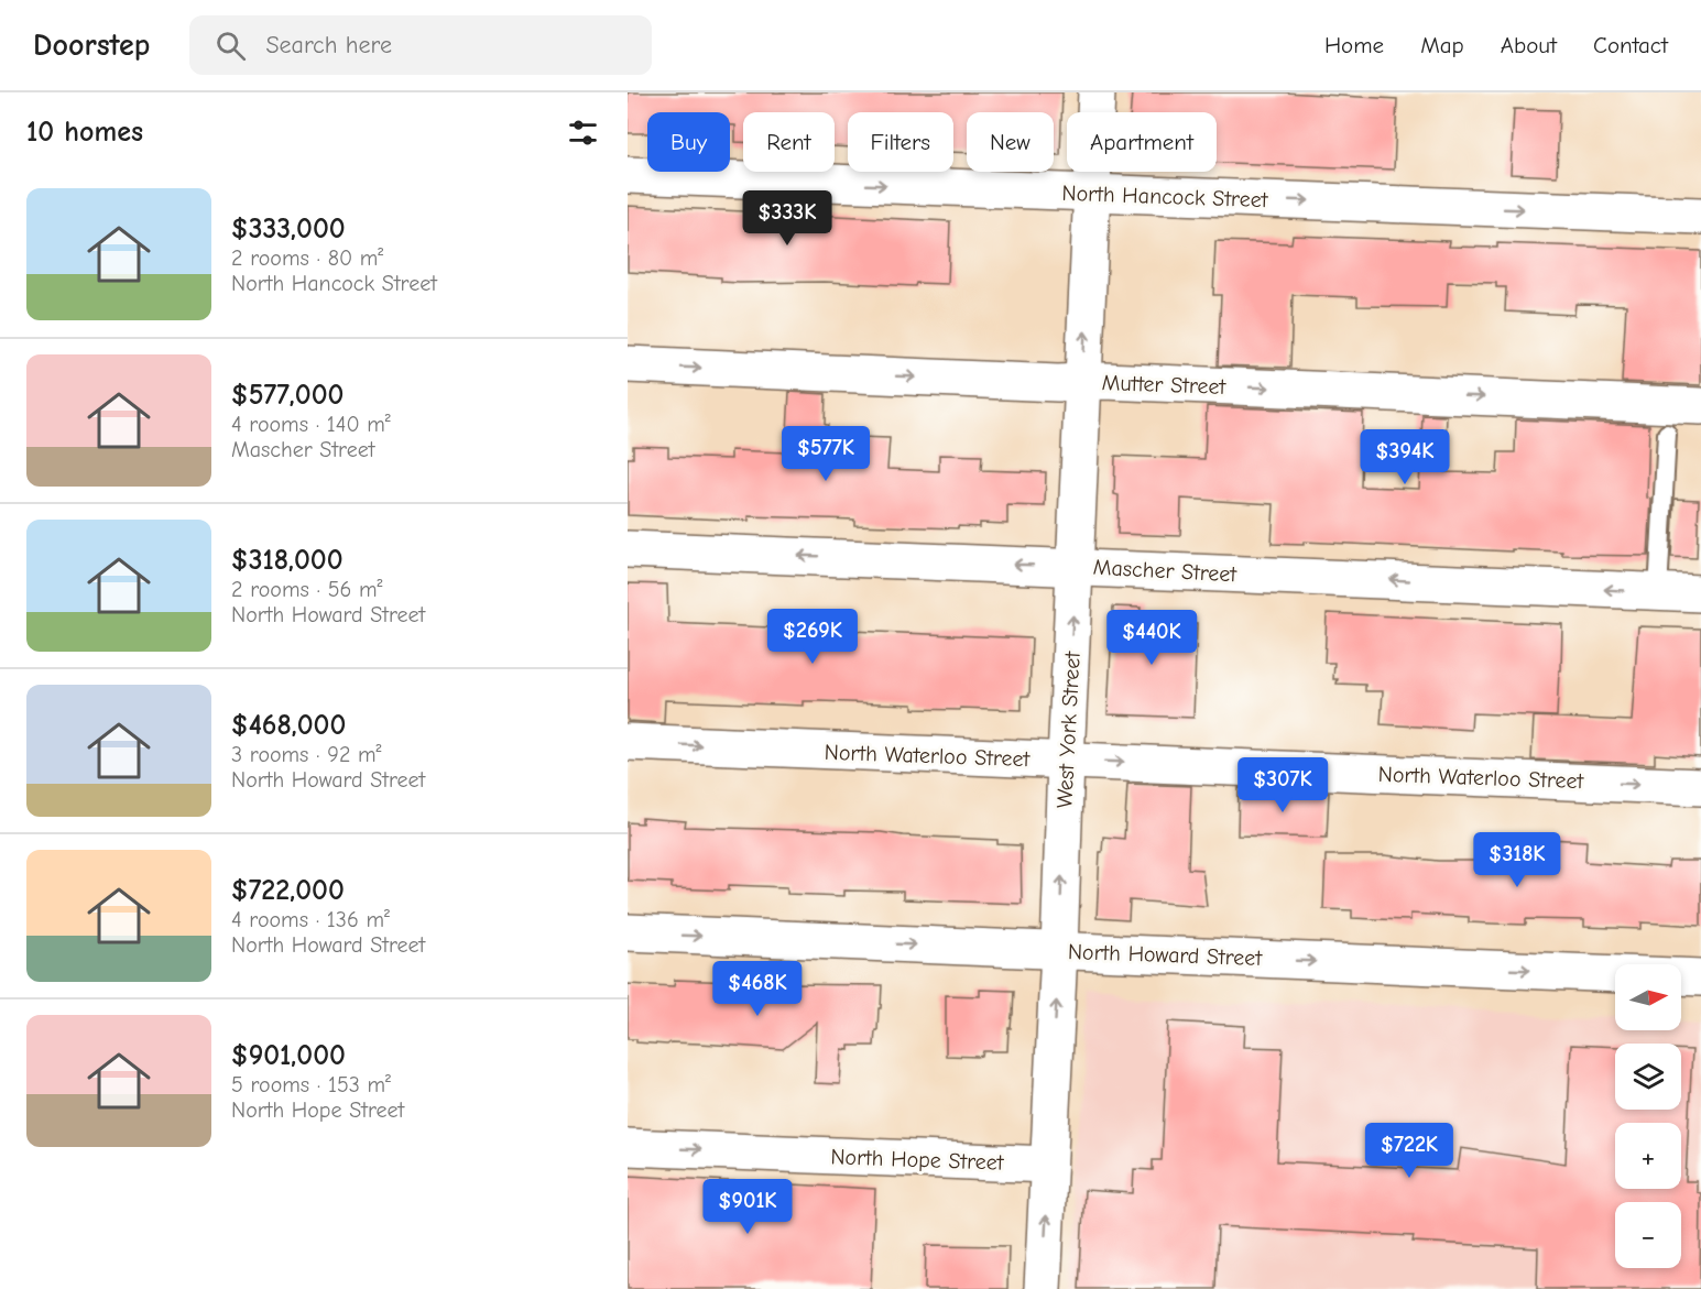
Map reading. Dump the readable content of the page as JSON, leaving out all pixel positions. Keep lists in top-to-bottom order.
{
  "streets": {
    "street": [
      "North Hancock Street",
      "Mutter Street",
      "Mascher Street",
      "West York Street",
      "North Waterloo Street",
      "North Howard Street",
      "North Hope Street"
    ]
  },
  "crossings": [
    ["North Hancock Street", "West York Street"],
    ["Mutter Street", "West York Street"],
    ["Mascher Street", "West York Street"],
    ["West York Street", "North Waterloo Street"],
    ["West York Street", "North Howard Street"],
    ["West York Street", "North Hope Street"]
  ],
  "one_way": [
    "North Hancock Street",
    "Mutter Street",
    "Mascher Street",
    "West York Street",
    "North Waterloo Street",
    "North Howard Street",
    "North Hope Street"
  ],
  "north": "right",
  "page": {
    "header": "Doorstep",
    "search": "Search here",
    "nav": [
      "Home",
      "Map",
      "About",
      "Contact"
    ],
    "heading": "10 homes",
    "chip": [
      "Buy",
      "Rent",
      "Filters",
      "New",
      "Apartment"
    ],
    "list": [
      {
        "name": "$333,000",
        "note": "2 rooms · 80 m² · North Hancock Street"
      },
      {
        "name": "$577,000",
        "note": "4 rooms · 140 m² · Mascher Street"
      },
      {
        "name": "$318,000",
        "note": "2 rooms · 56 m² · North Howard Street"
      },
      {
        "name": "$468,000",
        "note": "3 rooms · 92 m² · North Howard Street"
      },
      {
        "name": "$722,000",
        "note": "4 rooms · 136 m² · North Howard Street"
      },
      {
        "name": "$901,000",
        "note": "5 rooms · 153 m² · North Hope Street"
      }
    ],
    "price": [
      "$333K",
      "$577K",
      "$394K",
      "$269K",
      "$440K",
      "$307K",
      "$318K",
      "$468K",
      "$722K",
      "$901K"
    ],
    "map_buttons": ["+", "−"]
  }
}
